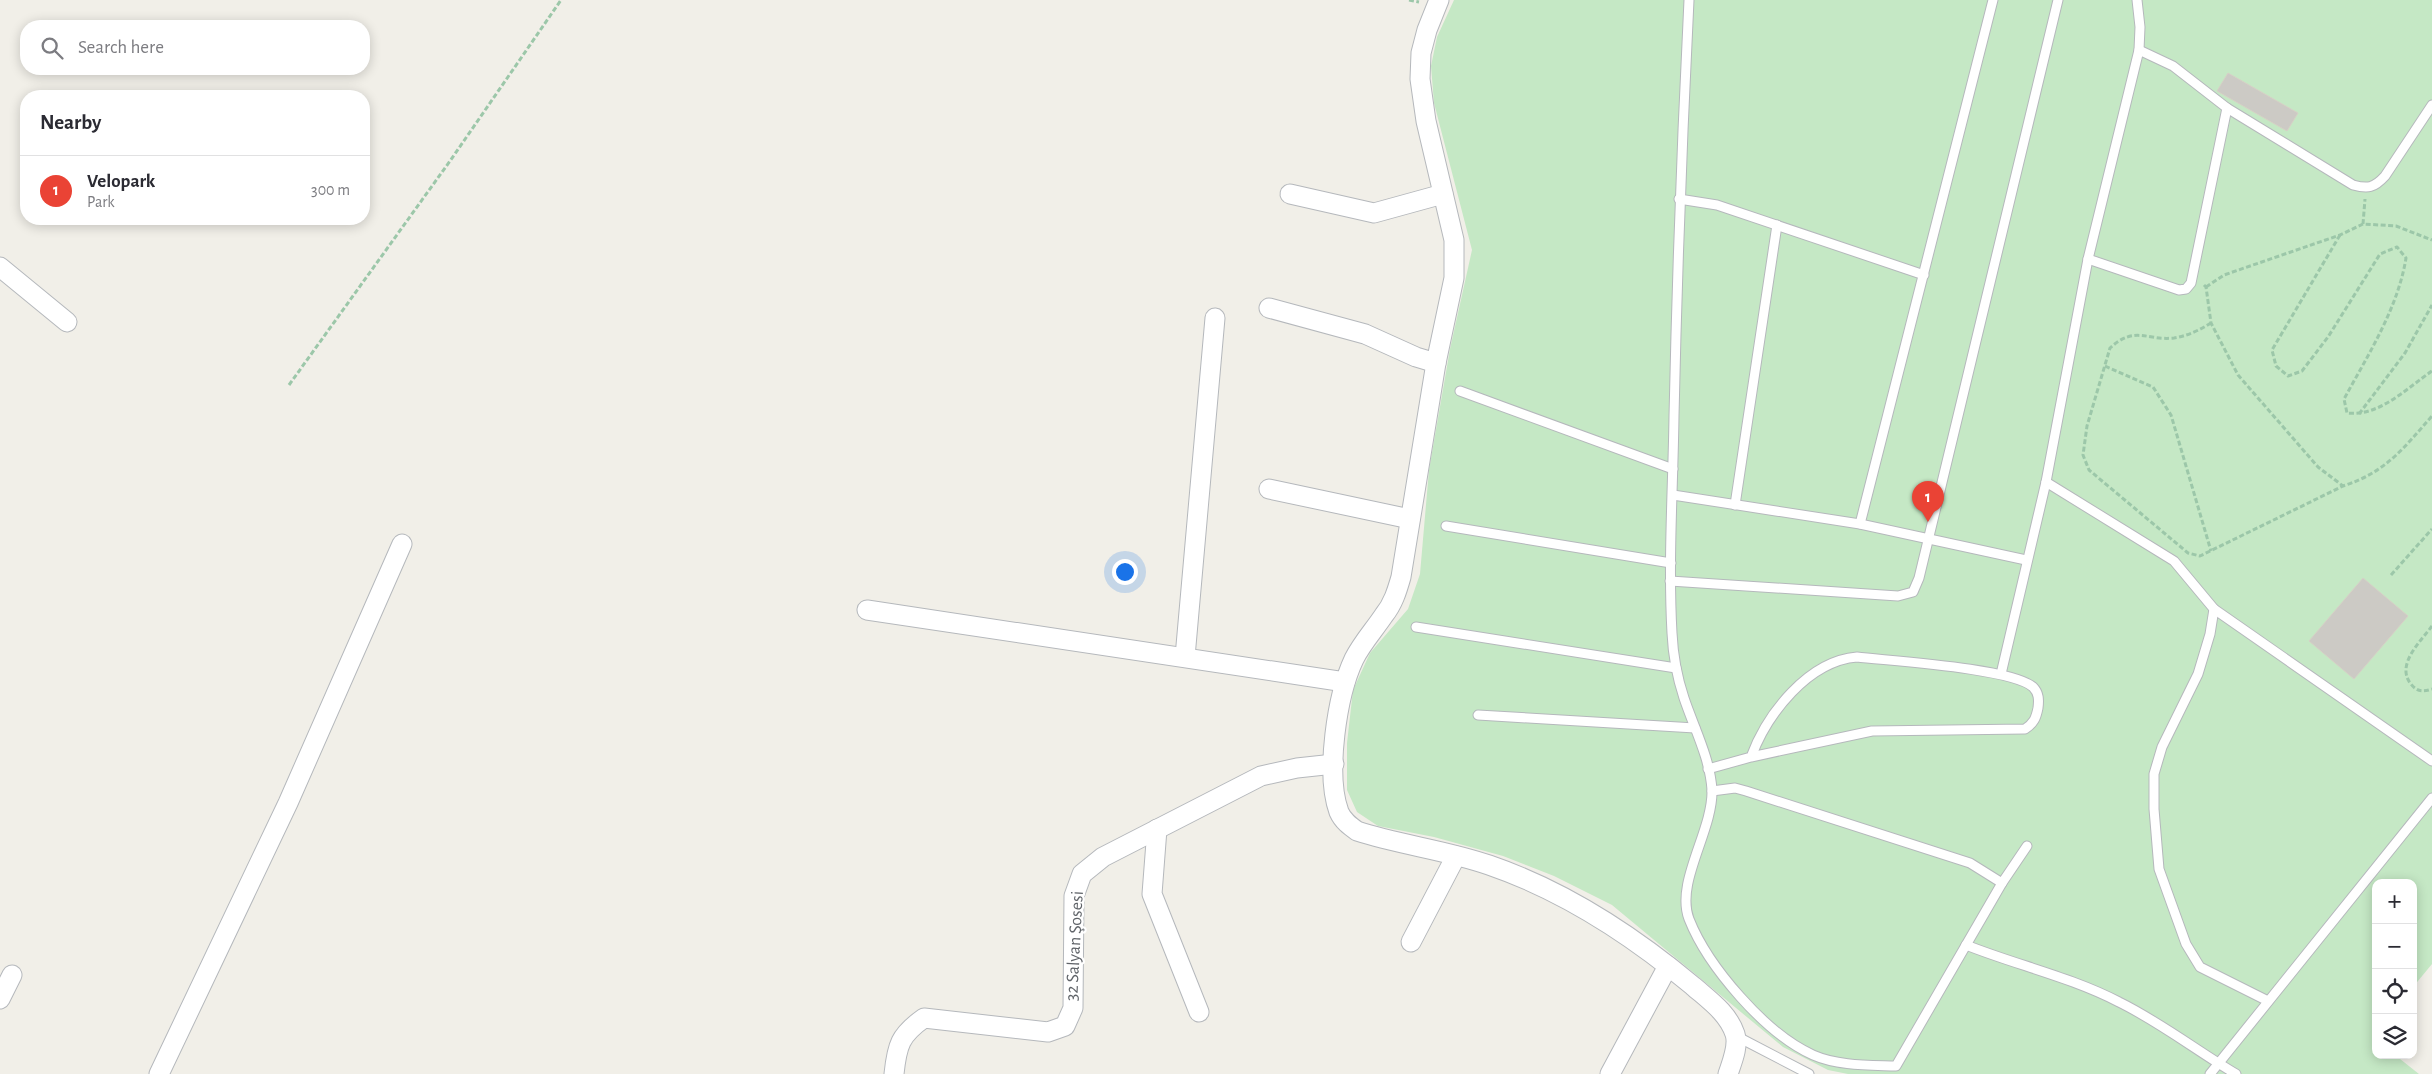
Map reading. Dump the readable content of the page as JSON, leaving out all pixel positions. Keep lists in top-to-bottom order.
{
  "streets": {
    "street": ["32 Salyan Şosesi"]
  },
  "page": {
    "search": "Search here",
    "heading": "Nearby",
    "list": [
      {
        "mark": "1",
        "name": "Velopark",
        "note": "Park",
        "value": "300 m"
      }
    ],
    "pins": "1",
    "map_buttons": ["+", "−"]
  }
}
